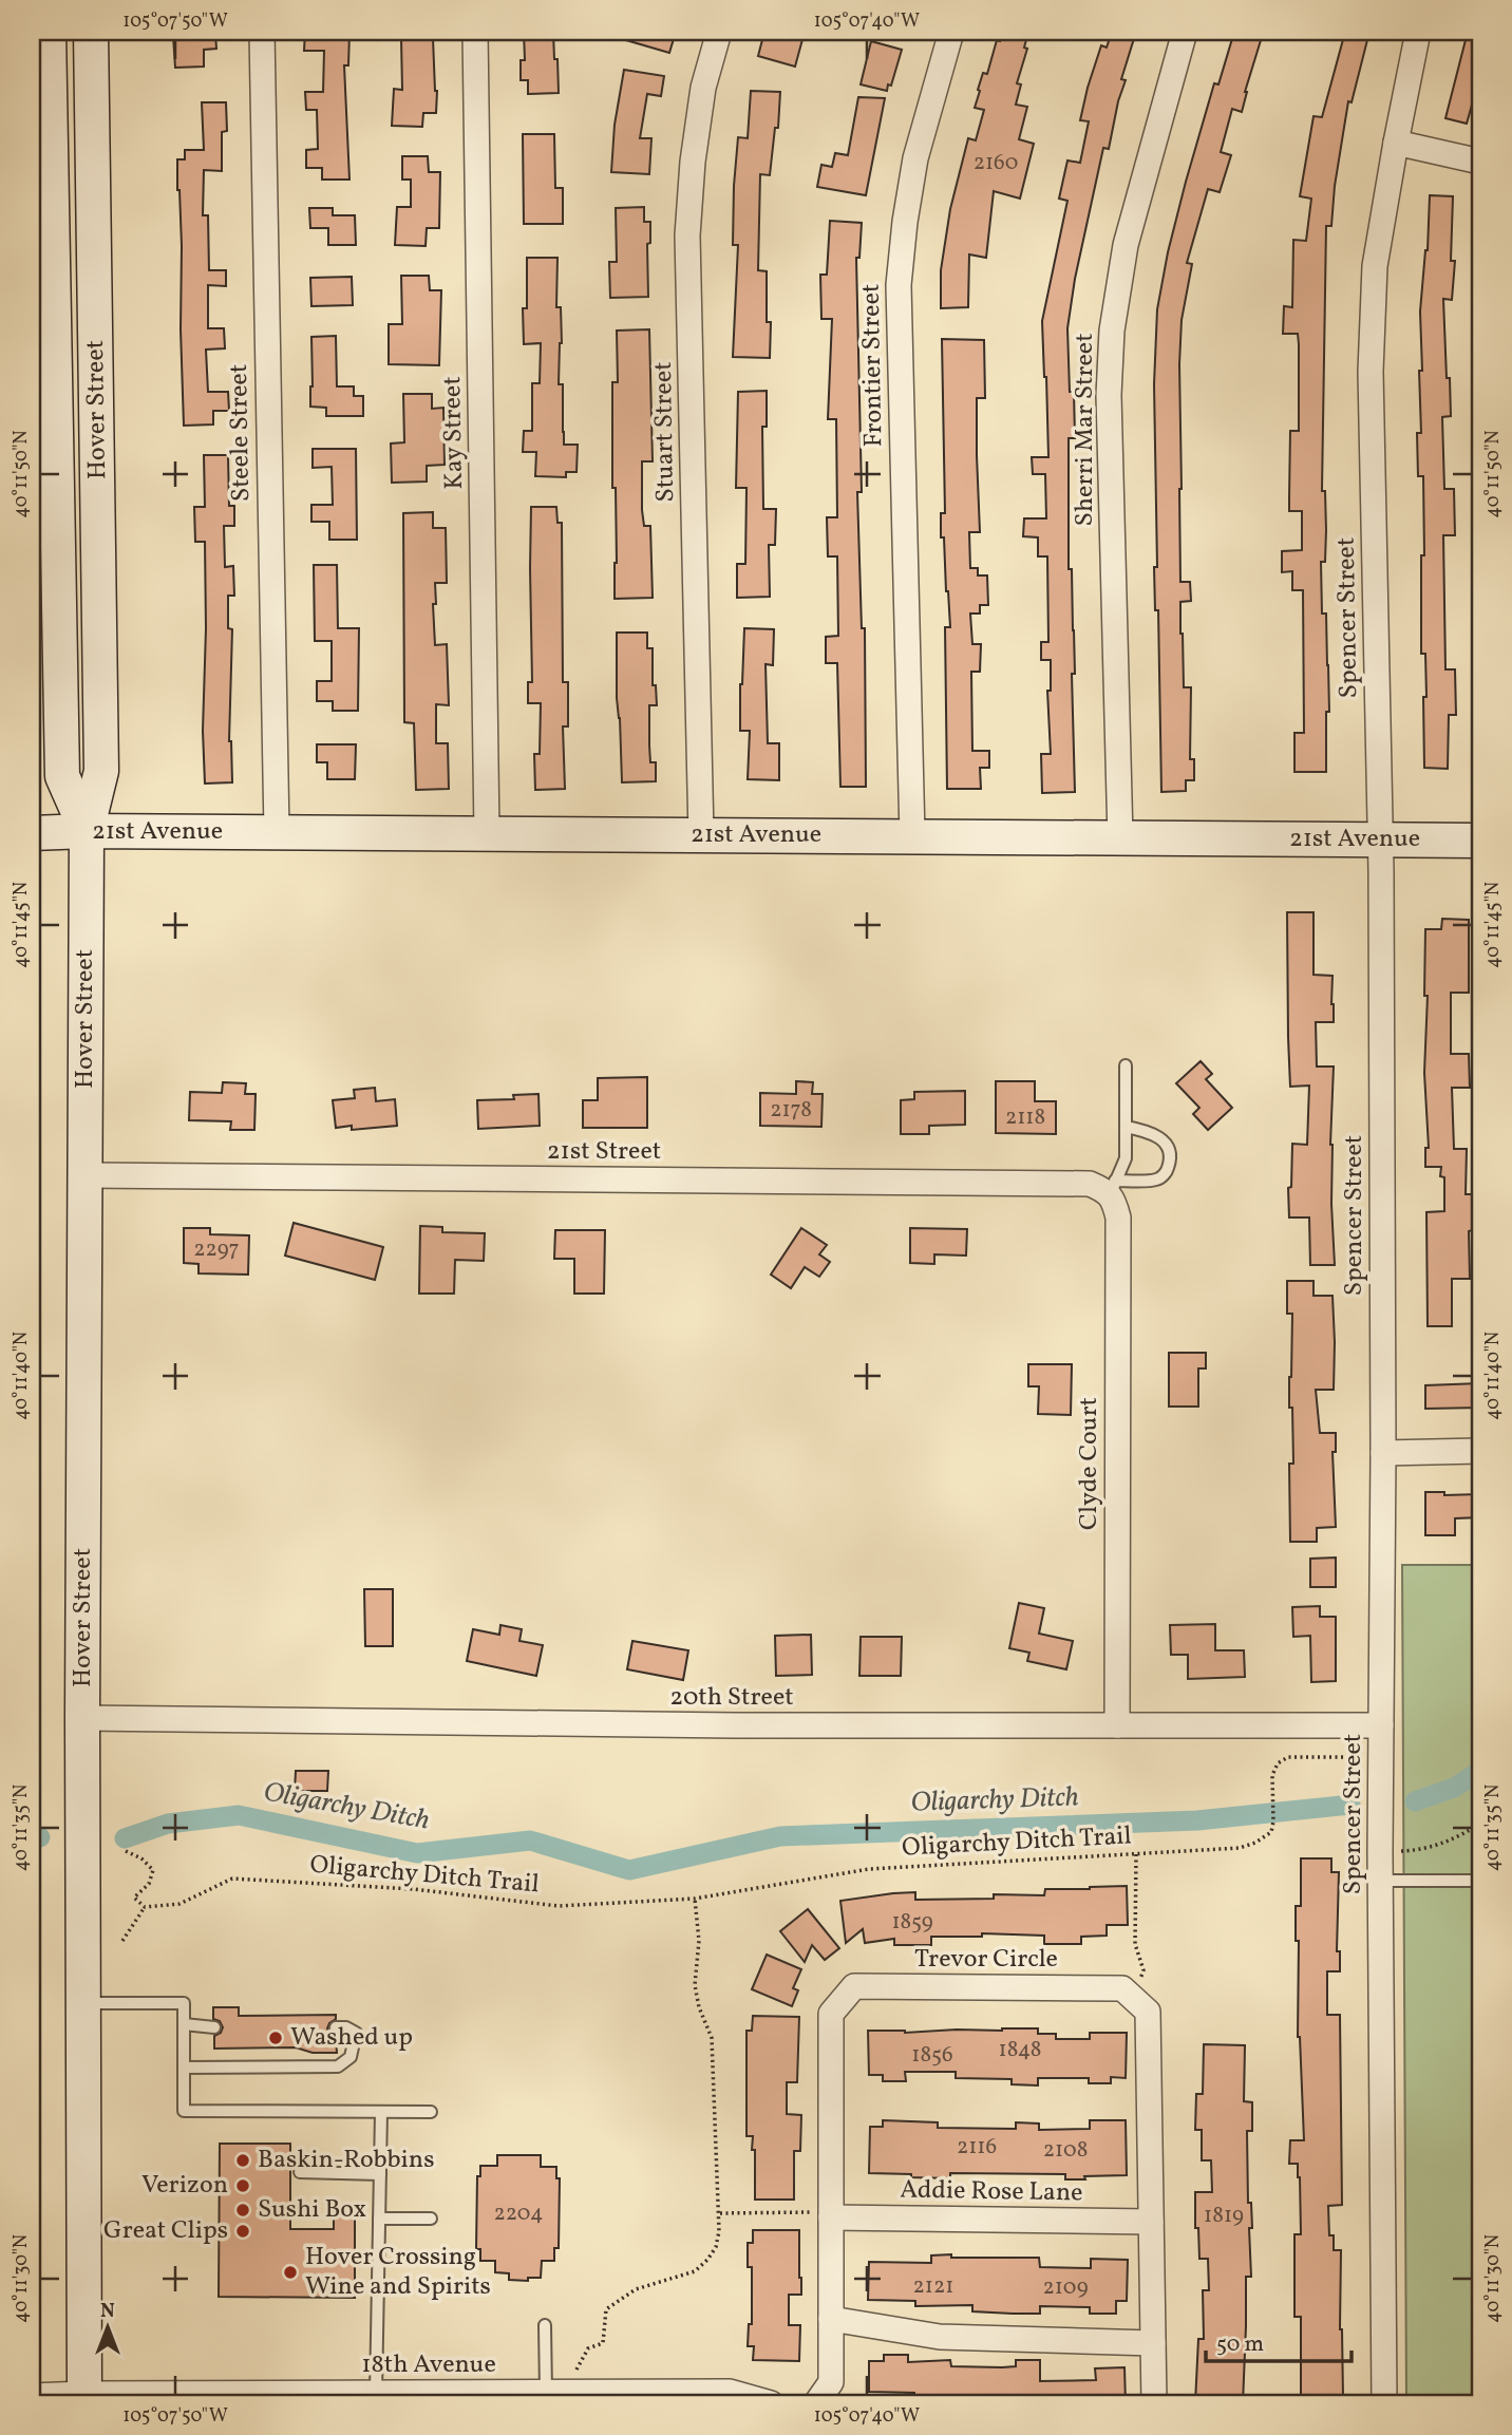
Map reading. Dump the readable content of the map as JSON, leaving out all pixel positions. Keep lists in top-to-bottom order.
{
  "streets": {
    "main road": ["Hover Street", "21st Avenue"],
    "street": [
      "Frontier Street",
      "Sherri Mar Street",
      "Stuart Street",
      "Steele Street",
      "Kay Street",
      "Spencer Street",
      "21st Street",
      "Clyde Court",
      "20th Street",
      "Trevor Circle",
      "Addie Rose Lane",
      "18th Avenue"
    ],
    "path": ["Oligarchy Ditch Trail"]
  },
  "crossings": [
    ["Frontier Street", "21st Avenue"],
    ["Hover Street", "21st Avenue"],
    ["Hover Street", "21st Street"],
    ["Hover Street", "20th Street"],
    ["Hover Street", "18th Avenue"],
    ["Sherri Mar Street", "21st Avenue"],
    ["Stuart Street", "21st Avenue"],
    ["Steele Street", "21st Avenue"],
    ["Kay Street", "21st Avenue"],
    ["Spencer Street", "21st Avenue"],
    ["Spencer Street", "20th Street"],
    ["Spencer Street", "Oligarchy Ditch Trail"],
    ["21st Street", "Clyde Court"],
    ["Clyde Court", "20th Street"],
    ["Trevor Circle", "Addie Rose Lane"]
  ],
  "water": ["Oligarchy Ditch"],
  "places": [
    "Washed up",
    "Baskin-Robbins",
    "Verizon",
    "Sushi Box",
    "Great Clips",
    "Hover Crossing Wine and Spirits"
  ],
  "house_numbers": [
    "2160",
    "2178",
    "2118",
    "2297",
    "1859",
    "1848",
    "1856",
    "2116",
    "2108",
    "2204",
    "1819",
    "2121",
    "2109"
  ],
  "scale_bar": "50 m",
  "north": "top",
  "coordinates": [
    "105°07'50\"W",
    "105°07'40\"W",
    "40°11'50\"N",
    "40°11'45\"N",
    "40°11'40\"N",
    "40°11'35\"N",
    "40°11'30\"N"
  ]
}
